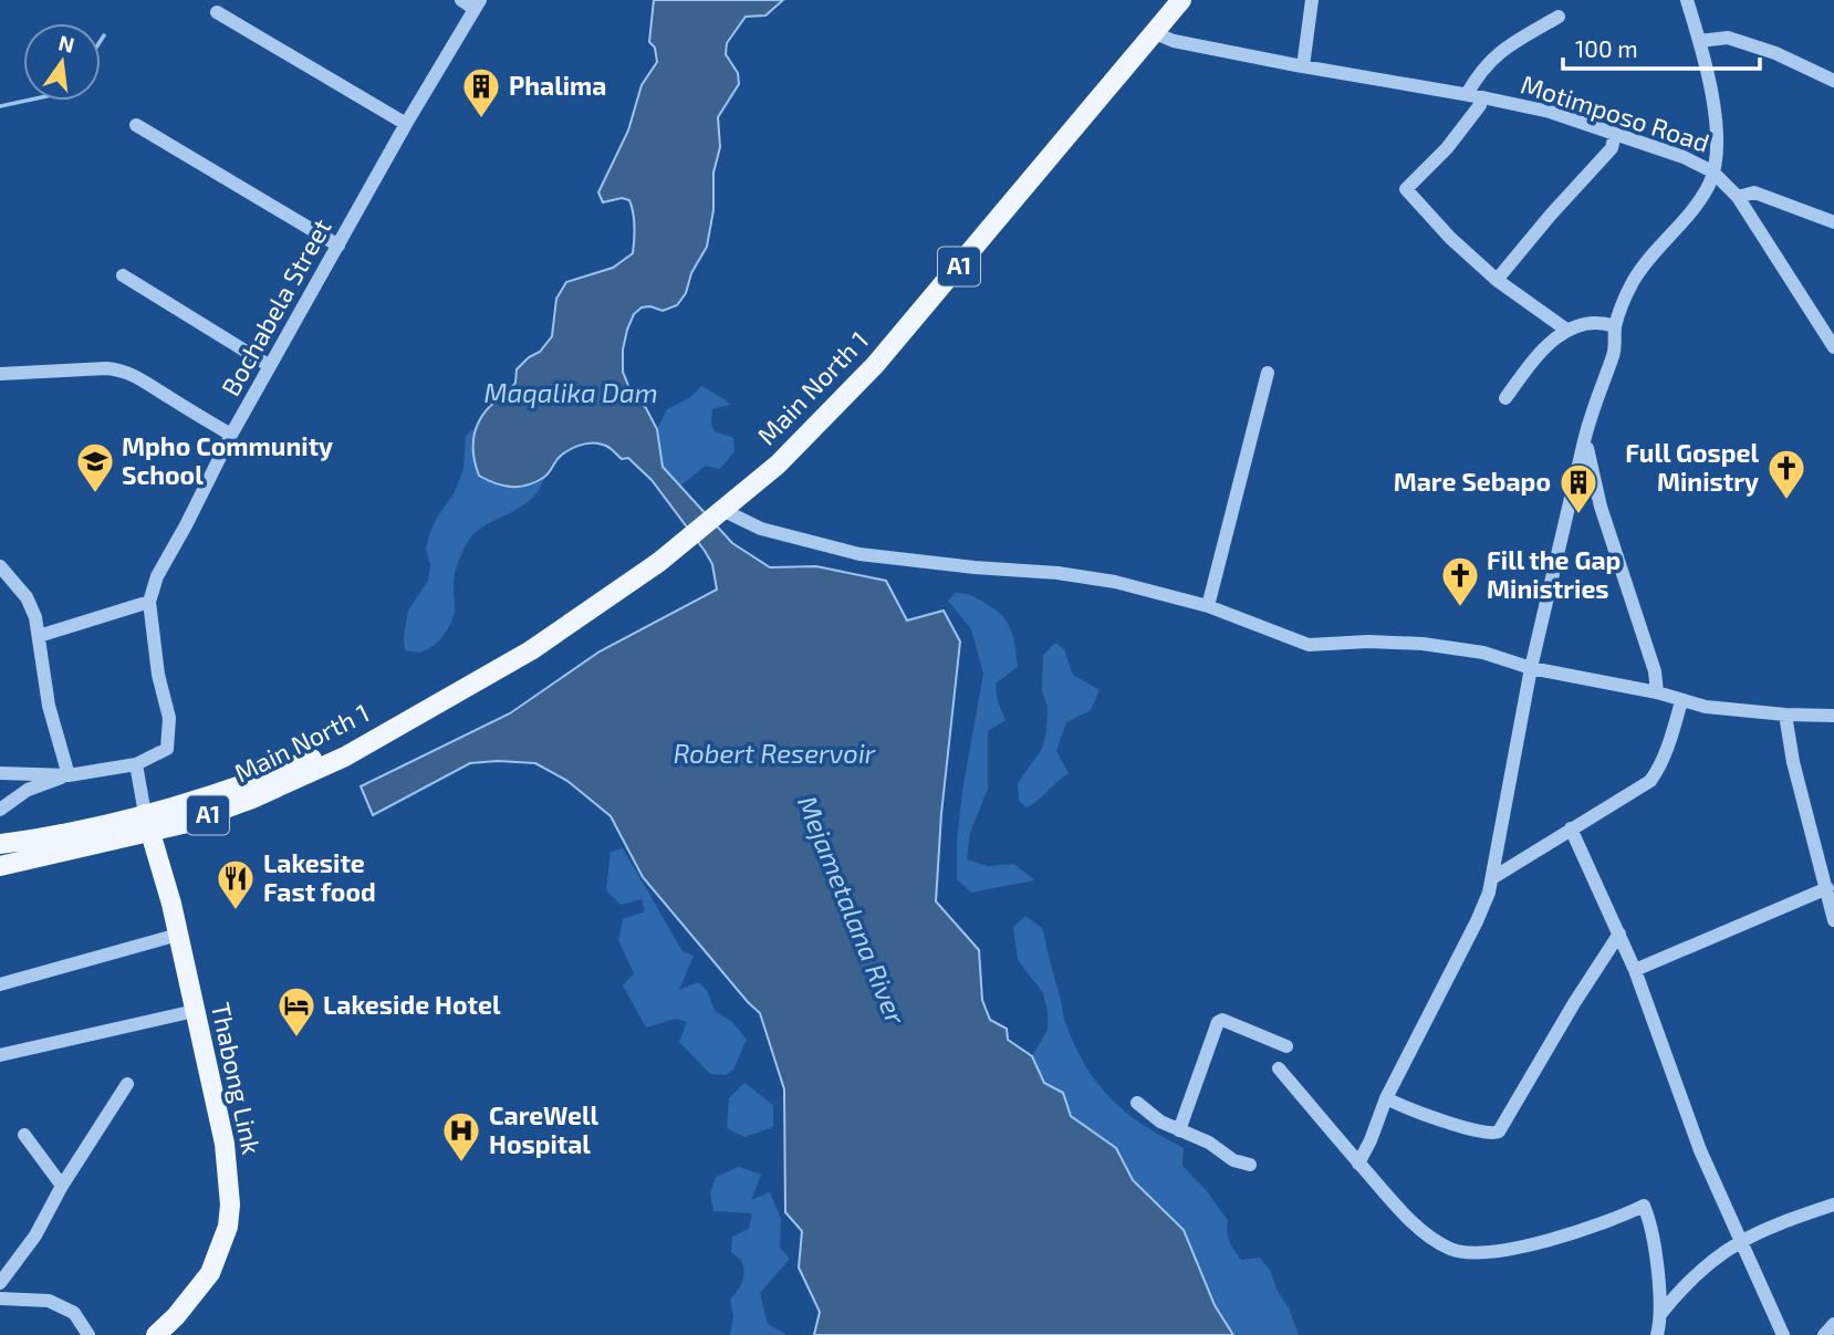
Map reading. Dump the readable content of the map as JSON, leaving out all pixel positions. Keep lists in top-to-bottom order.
{
  "streets": {
    "main road": ["A1", "Main North 1", "Thabong Link"],
    "street": ["Motimposo Road", "Bochabela Street"]
  },
  "crossings": [
    ["Motimposo Road", "Main North 1"],
    ["Main North 1", "Thabong Link"]
  ],
  "water": ["Maqalika Dam", "Robert Reservoir", "Mejametalana River"],
  "places": {
    "building": ["Phalima", "Mare Sebapo"],
    "school or university": ["Mpho Community School"],
    "church": ["Full Gospel Ministry", "Fill the Gap Ministries"],
    "restaurant": ["Lakesite Fast food"],
    "hotel": ["Lakeside Hotel"],
    "hospital": ["CareWell Hospital"]
  },
  "scale_bar": "100 m",
  "north": "top"
}
